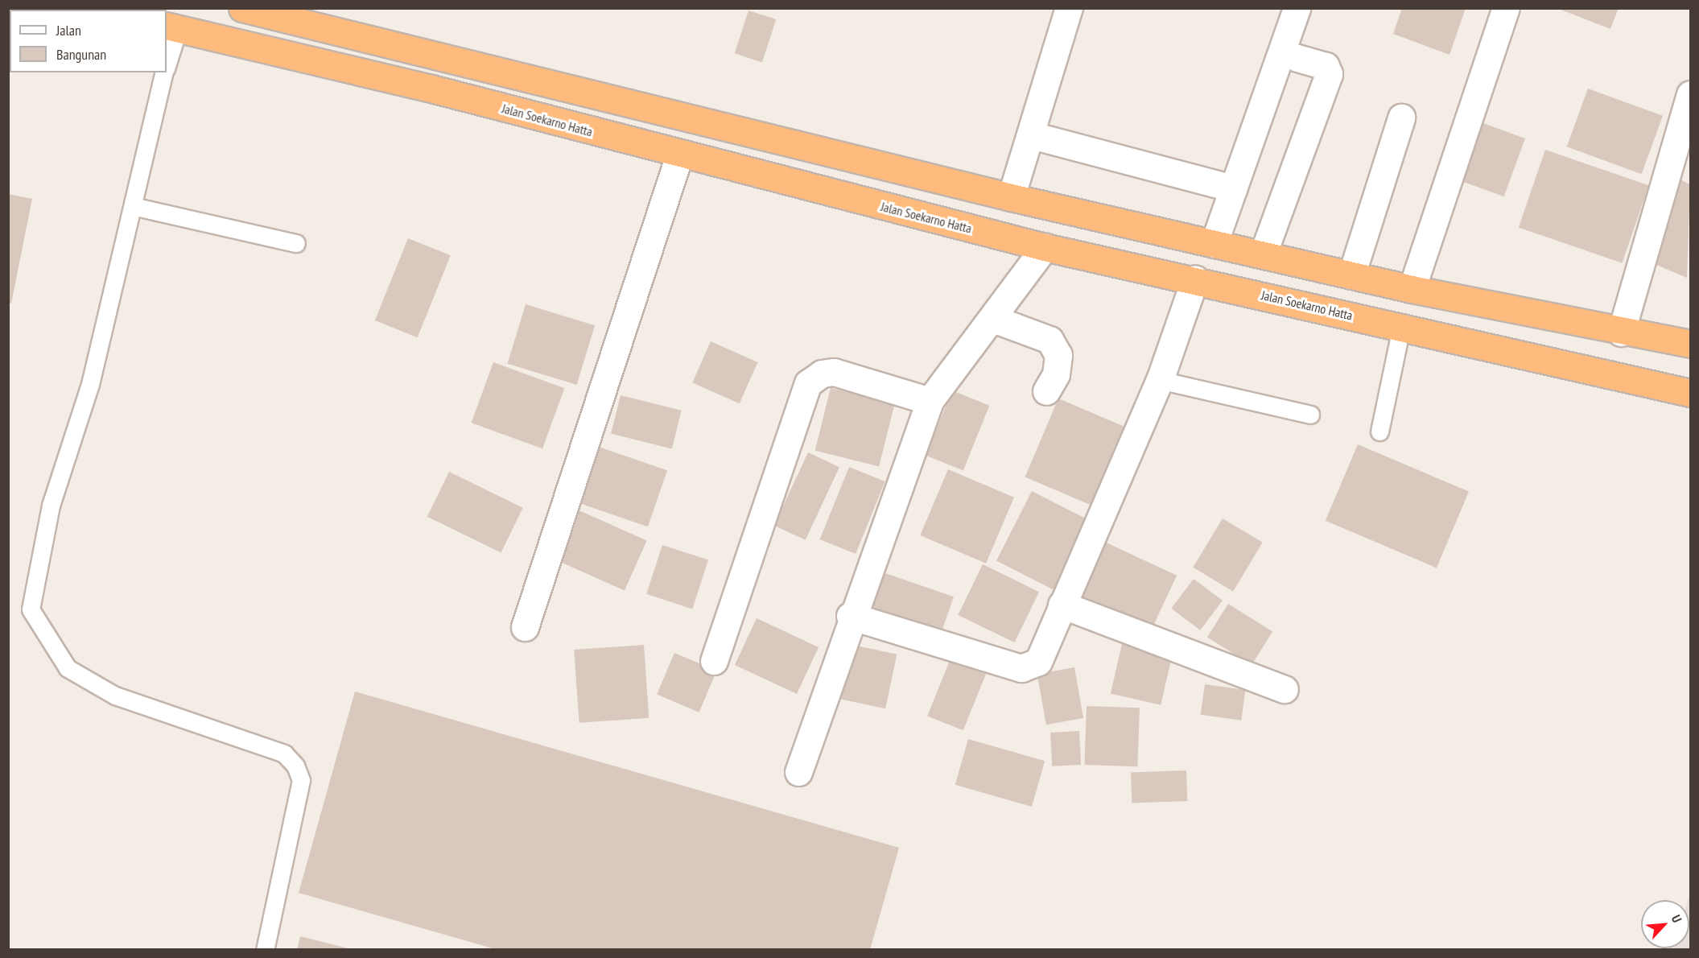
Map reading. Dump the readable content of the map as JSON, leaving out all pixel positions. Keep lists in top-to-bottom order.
{
  "streets": {
    "highway": ["Jalan Soekarno Hatta"]
  },
  "legend": ["Jalan", "Bangunan"],
  "north": "top right"
}
